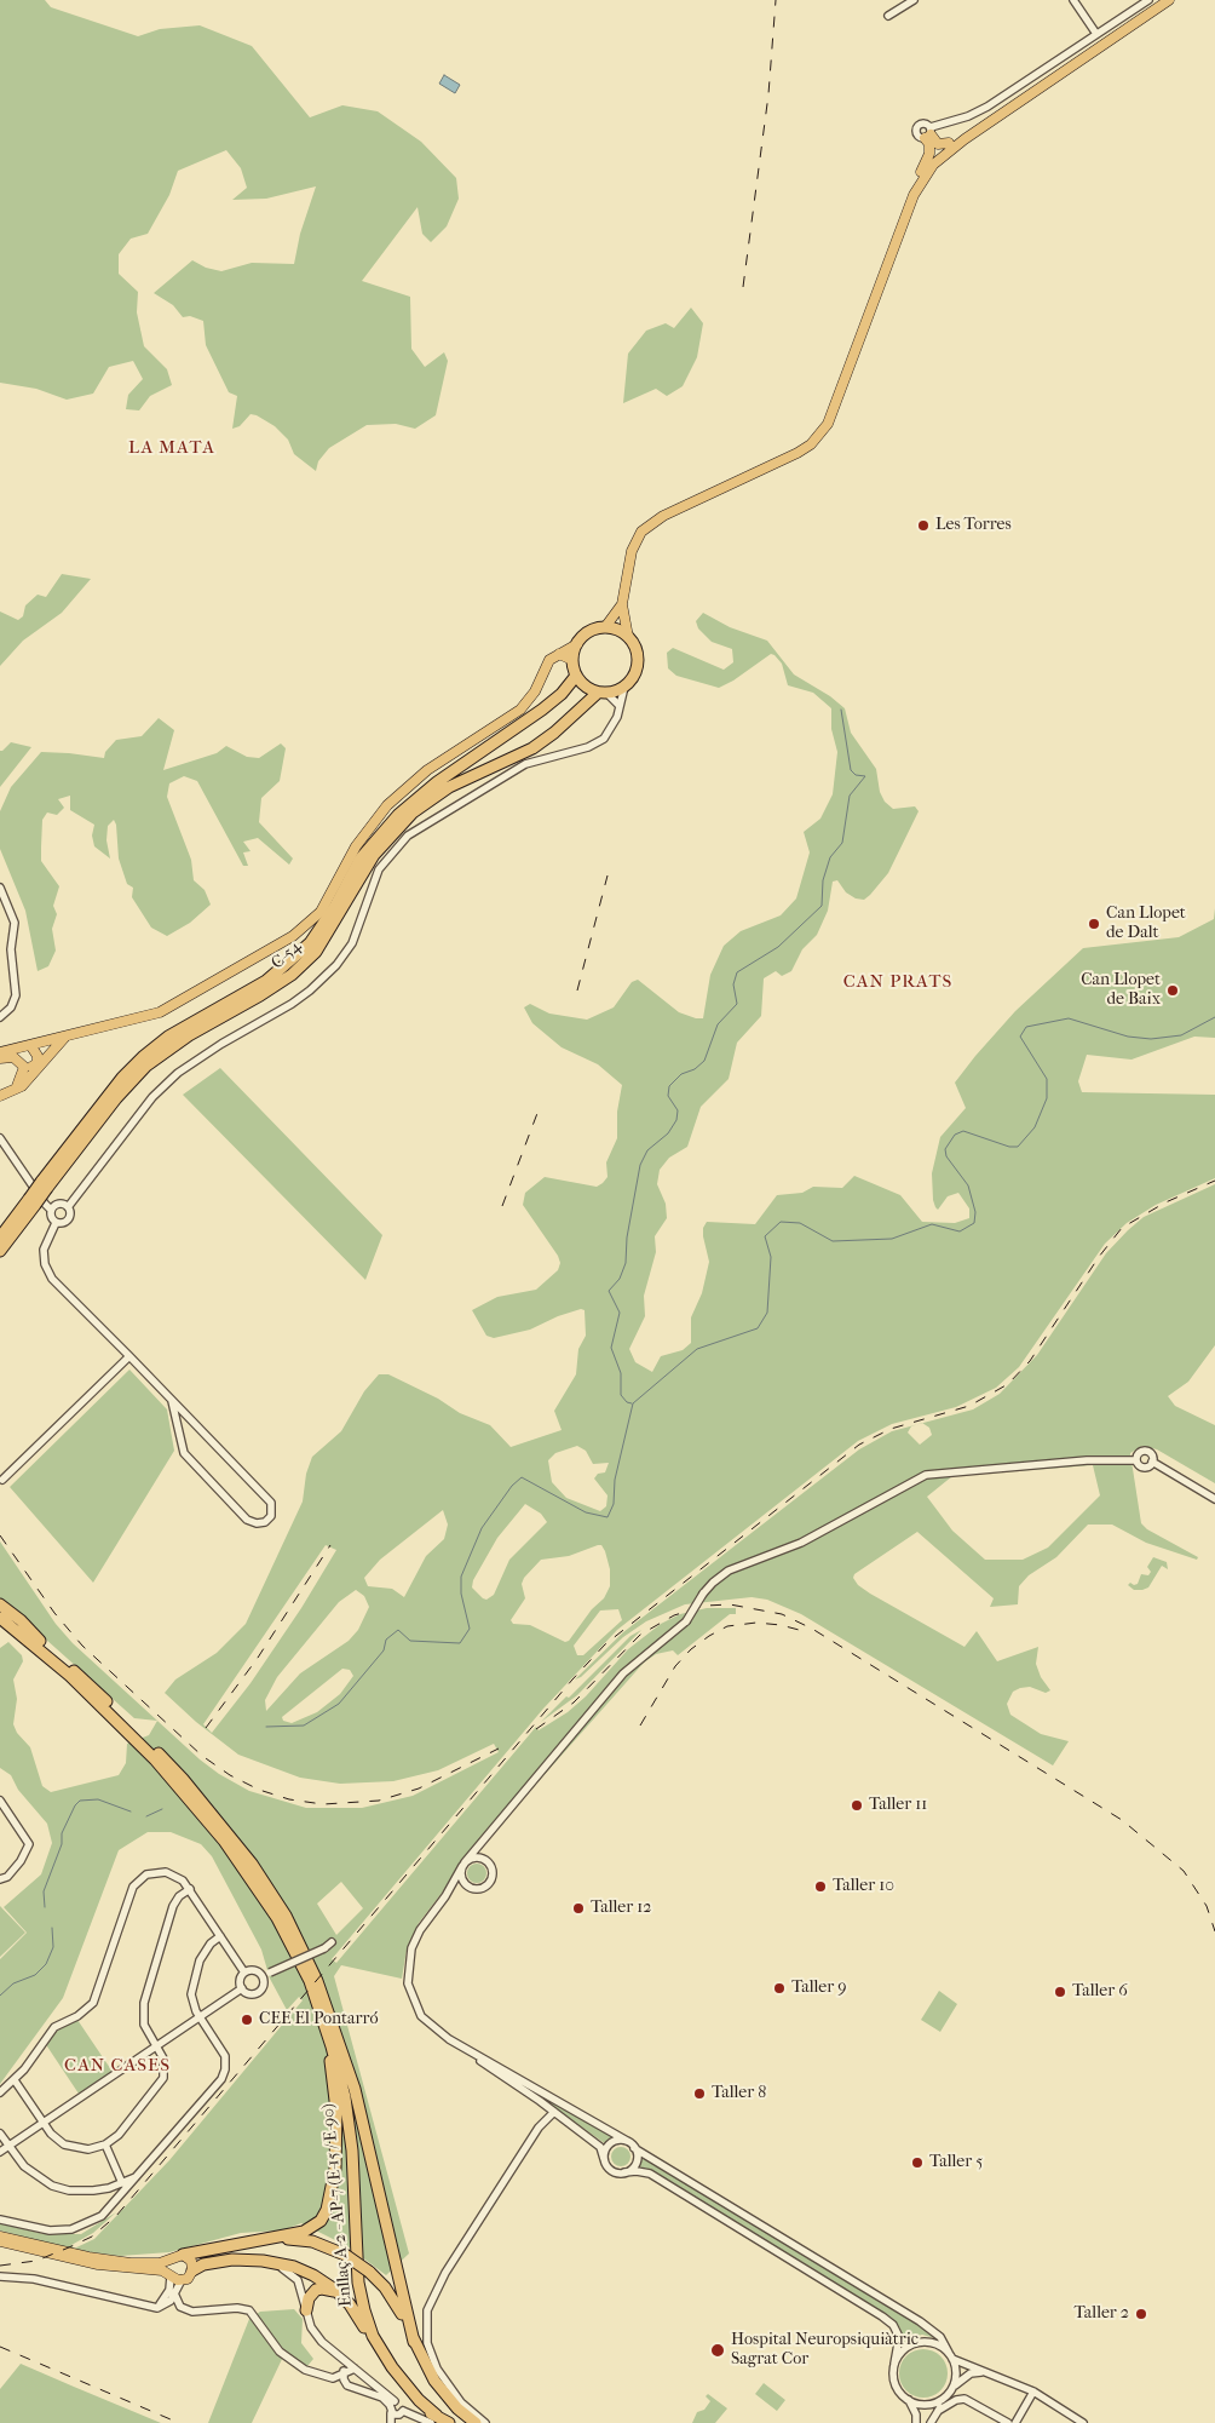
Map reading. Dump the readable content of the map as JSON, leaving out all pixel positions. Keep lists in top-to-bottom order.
{
  "streets": {
    "highway": ["C-54", "Enllaç A-2 - AP-7 (E-15 / E-90)"]
  },
  "districts": ["LA MATA", "CAN PRATS", "CAN CASES"],
  "places": [
    "Les Torres",
    "Can Llopet de Dalt",
    "Can Llopet de Baix",
    "Taller 11",
    "Taller 10",
    "Taller 12",
    "Taller 9",
    "Taller 6",
    "CEE El Pontarró",
    "Taller 8",
    "Taller 5",
    "Taller 2",
    "Hospital Neuropsiquiàtric Sagrat Cor"
  ]
}
